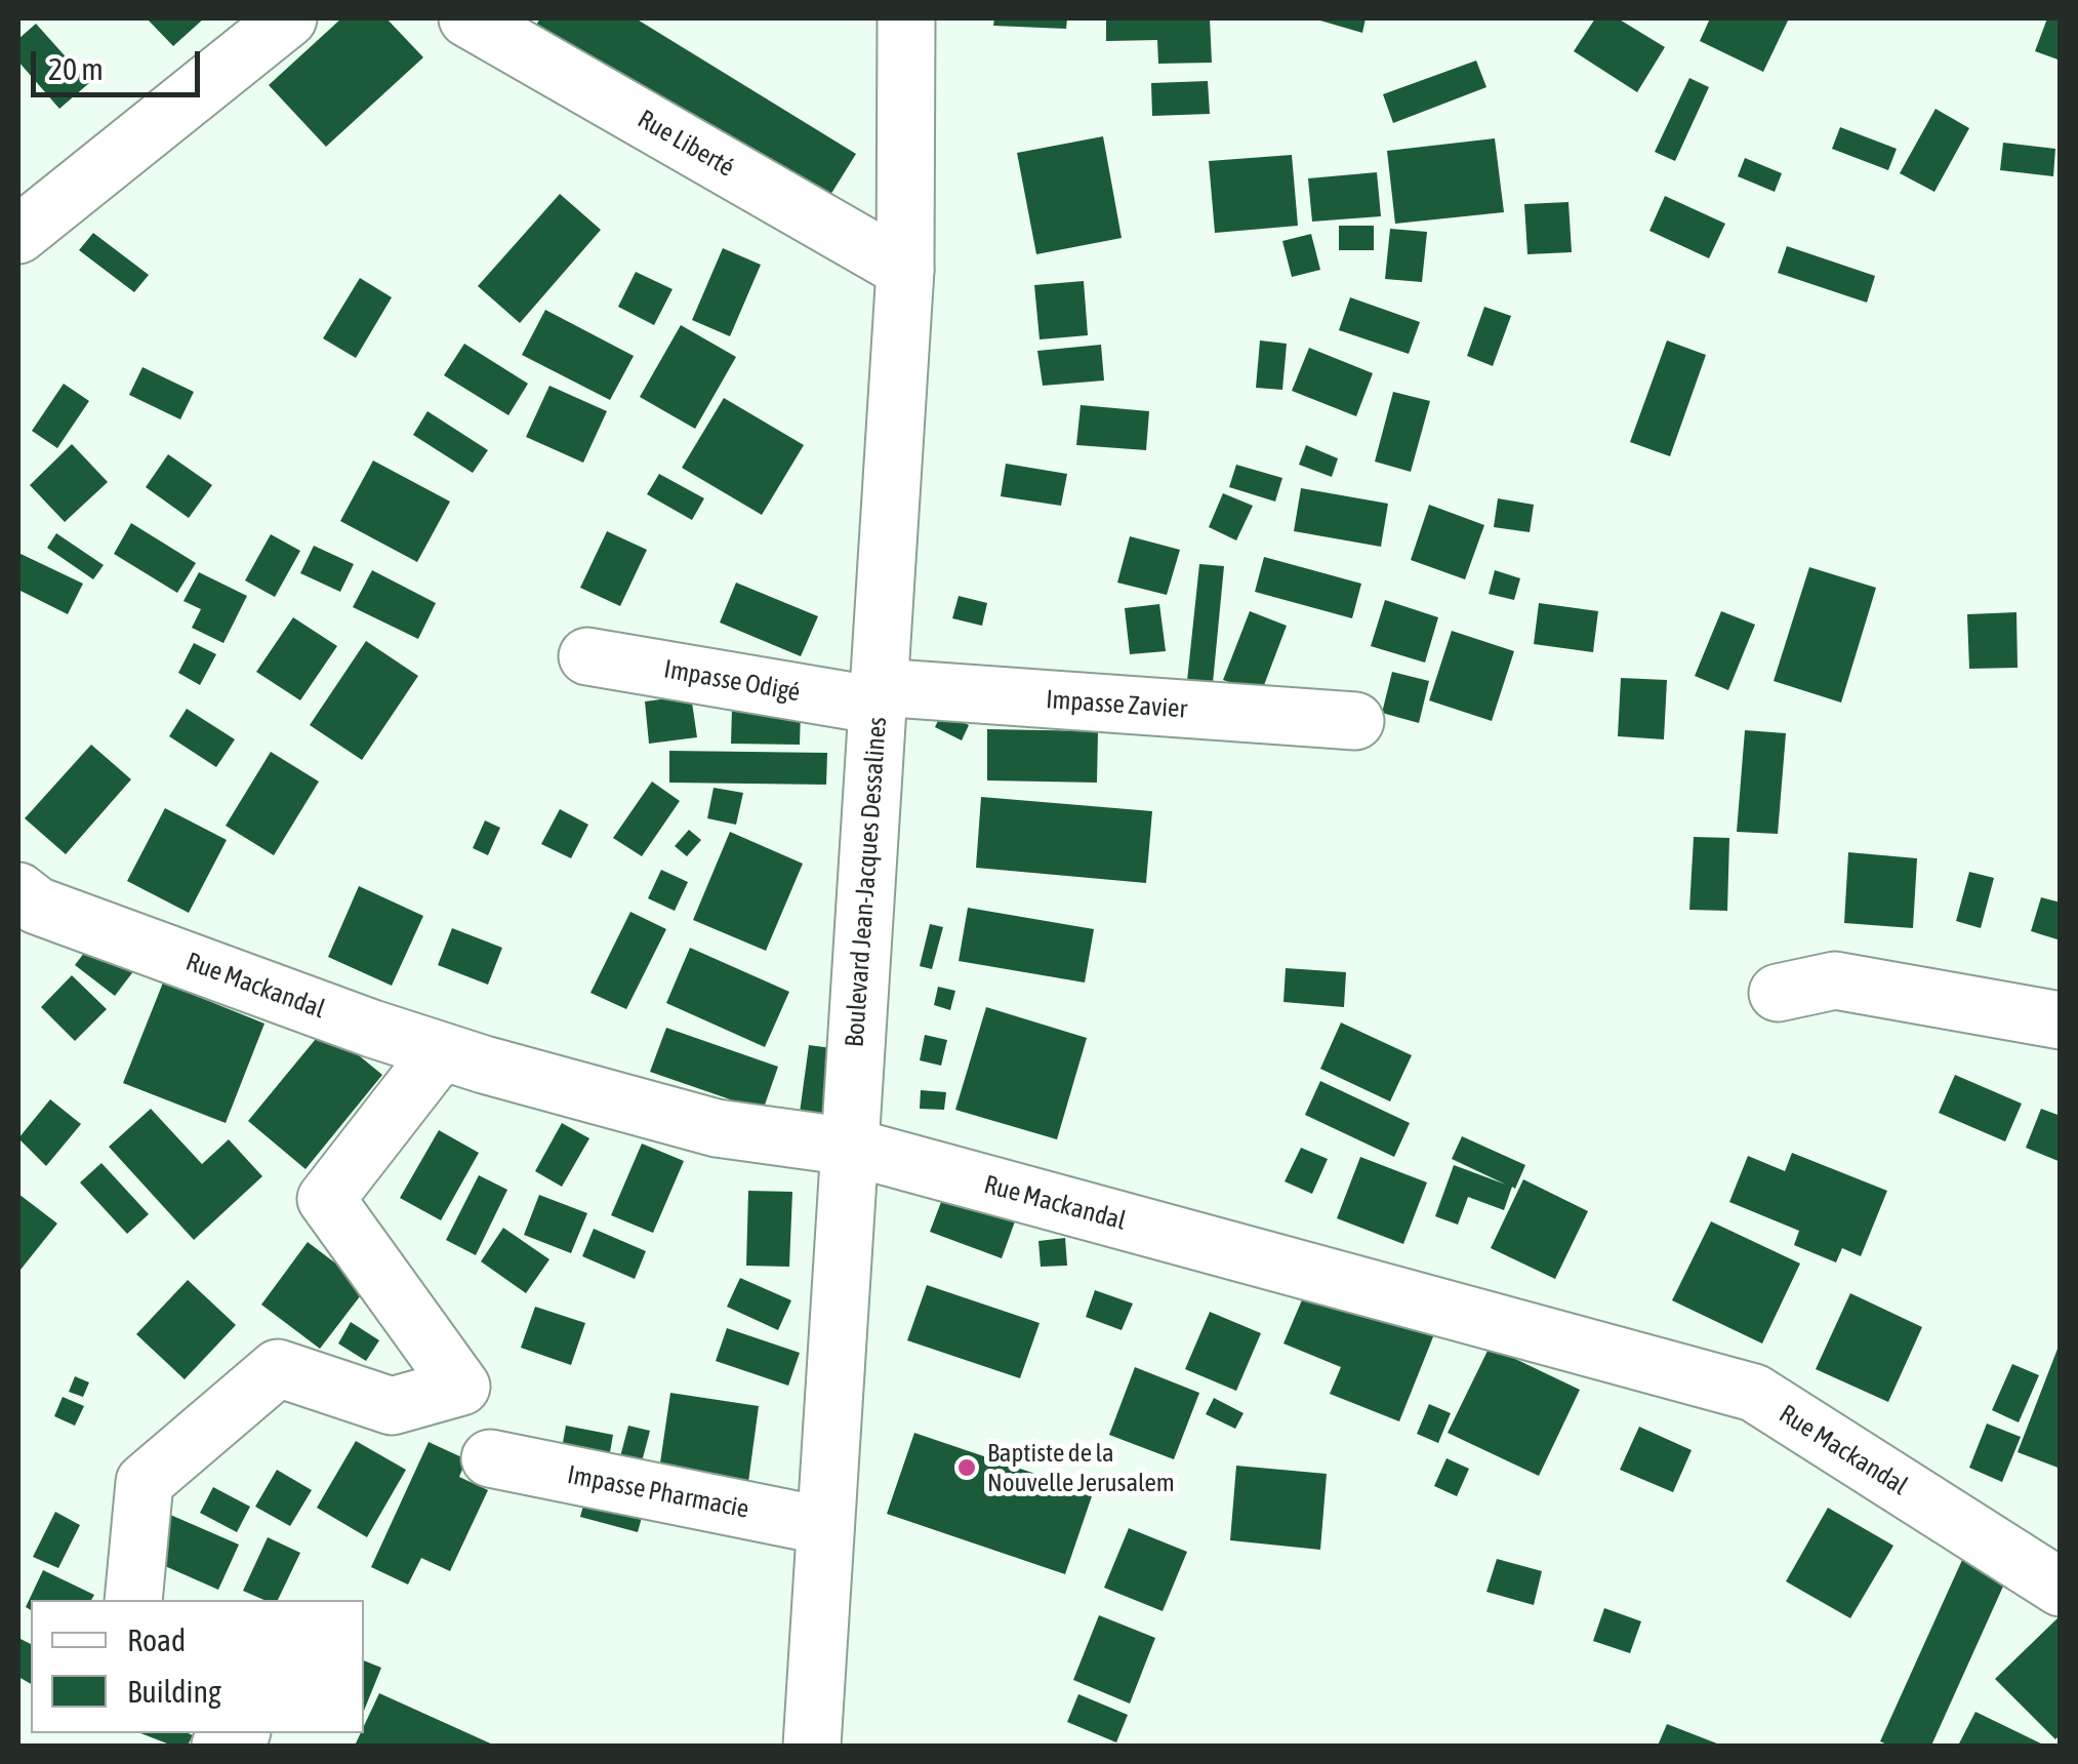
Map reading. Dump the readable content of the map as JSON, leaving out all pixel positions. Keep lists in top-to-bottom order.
{
  "streets": {
    "street": [
      "Rue Liberté",
      "Impasse Odigé",
      "Impasse Zavier",
      "Boulevard Jean-Jacques Dessalines",
      "Rue Mackandal",
      "Impasse Pharmacie"
    ]
  },
  "crossings": [
    ["Rue Liberté", "Boulevard Jean-Jacques Dessalines"],
    ["Impasse Odigé", "Impasse Zavier"],
    ["Impasse Odigé", "Boulevard Jean-Jacques Dessalines"],
    ["Impasse Zavier", "Boulevard Jean-Jacques Dessalines"],
    ["Boulevard Jean-Jacques Dessalines", "Rue Mackandal"],
    ["Boulevard Jean-Jacques Dessalines", "Impasse Pharmacie"]
  ],
  "places": ["Baptiste de la Nouvelle Jerusalem"],
  "legend": ["Road", "Building"],
  "scale_bar": "20 m"
}
